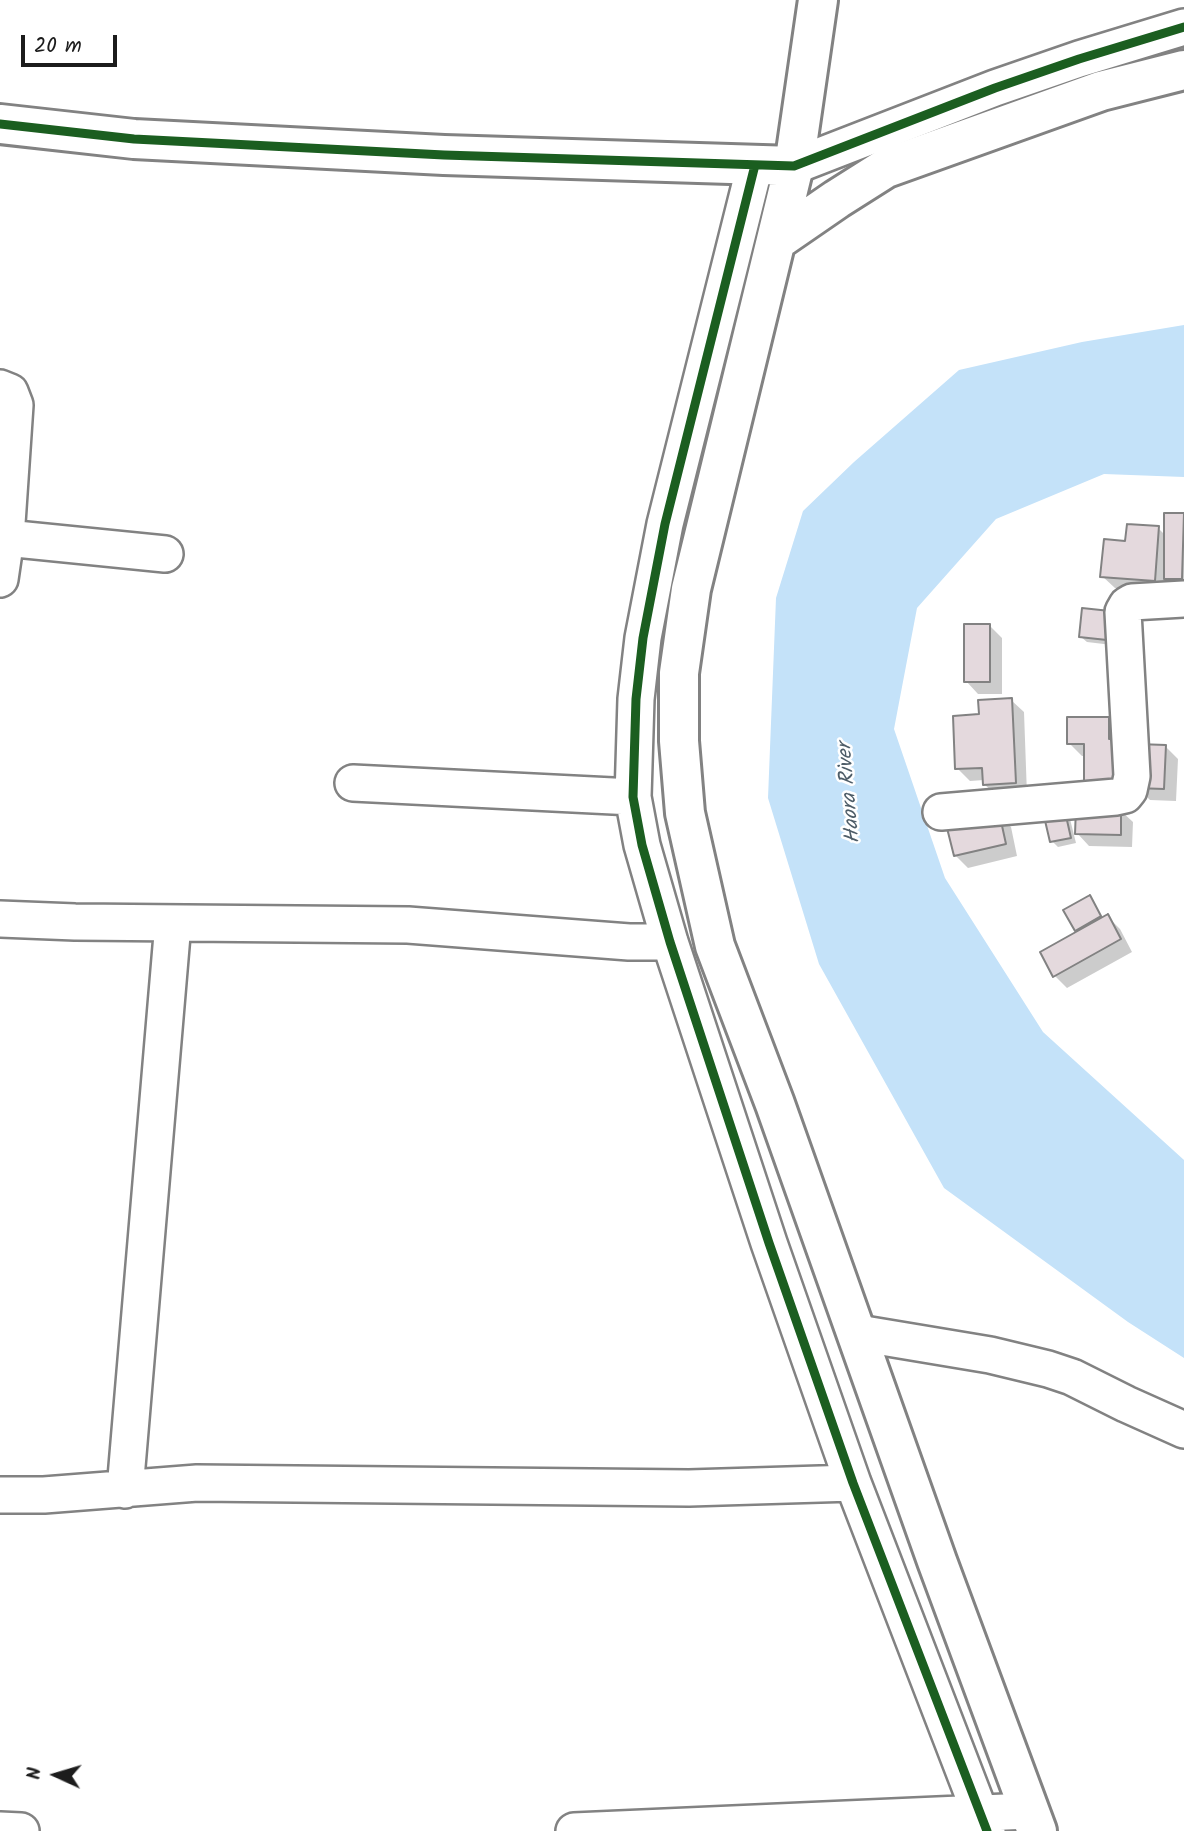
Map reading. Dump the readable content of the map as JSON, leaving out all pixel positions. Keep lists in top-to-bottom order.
{
  "water": ["Haora River"],
  "scale_bar": "20 m",
  "north": "left"
}
